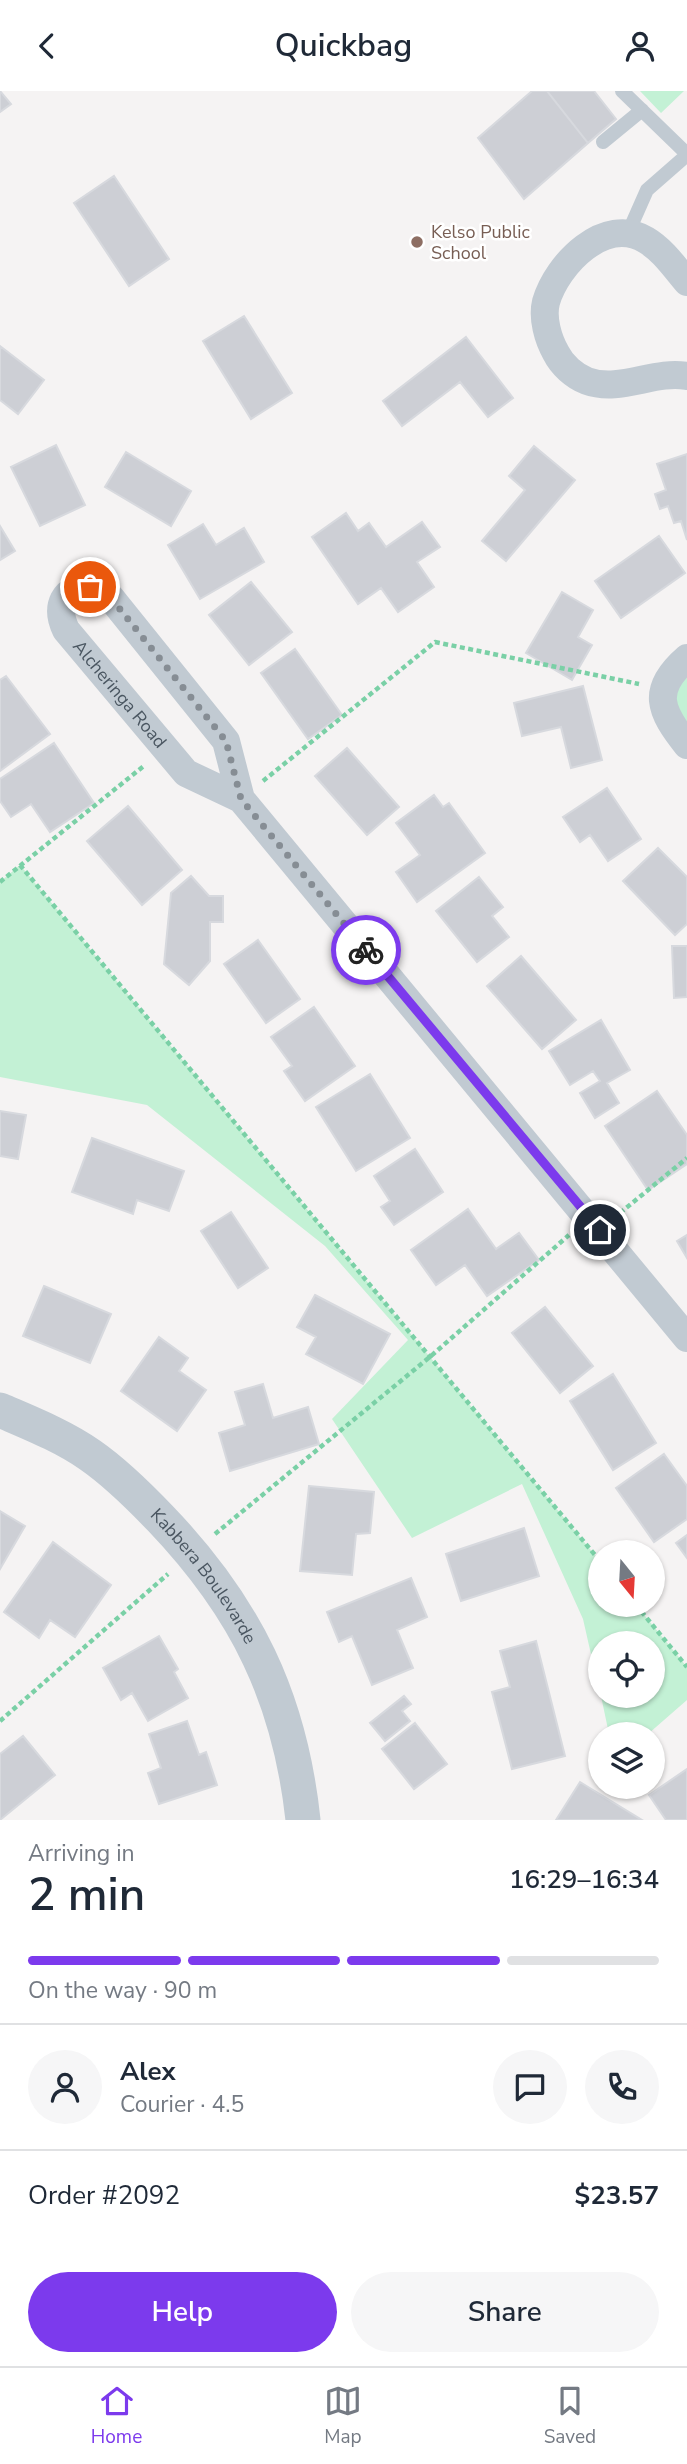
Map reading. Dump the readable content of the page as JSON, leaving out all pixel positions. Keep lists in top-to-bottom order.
{
  "streets": {
    "street": ["Alcheringa Road", "Kabbera Boulevarde"]
  },
  "places": ["Kelso Public School"],
  "north": "bottom",
  "page": {
    "header": "Quickbag",
    "heading": ["2 min", "Arriving in", "16:29–16:34"],
    "panel": [
      "Alex",
      "Courier · 4.5",
      "Order #2092",
      "$23.57"
    ],
    "bar": "On the way · 90 m",
    "buttons": ["Help", "Share"],
    "tabs": ["Home", "Map", "Saved"]
  }
}
